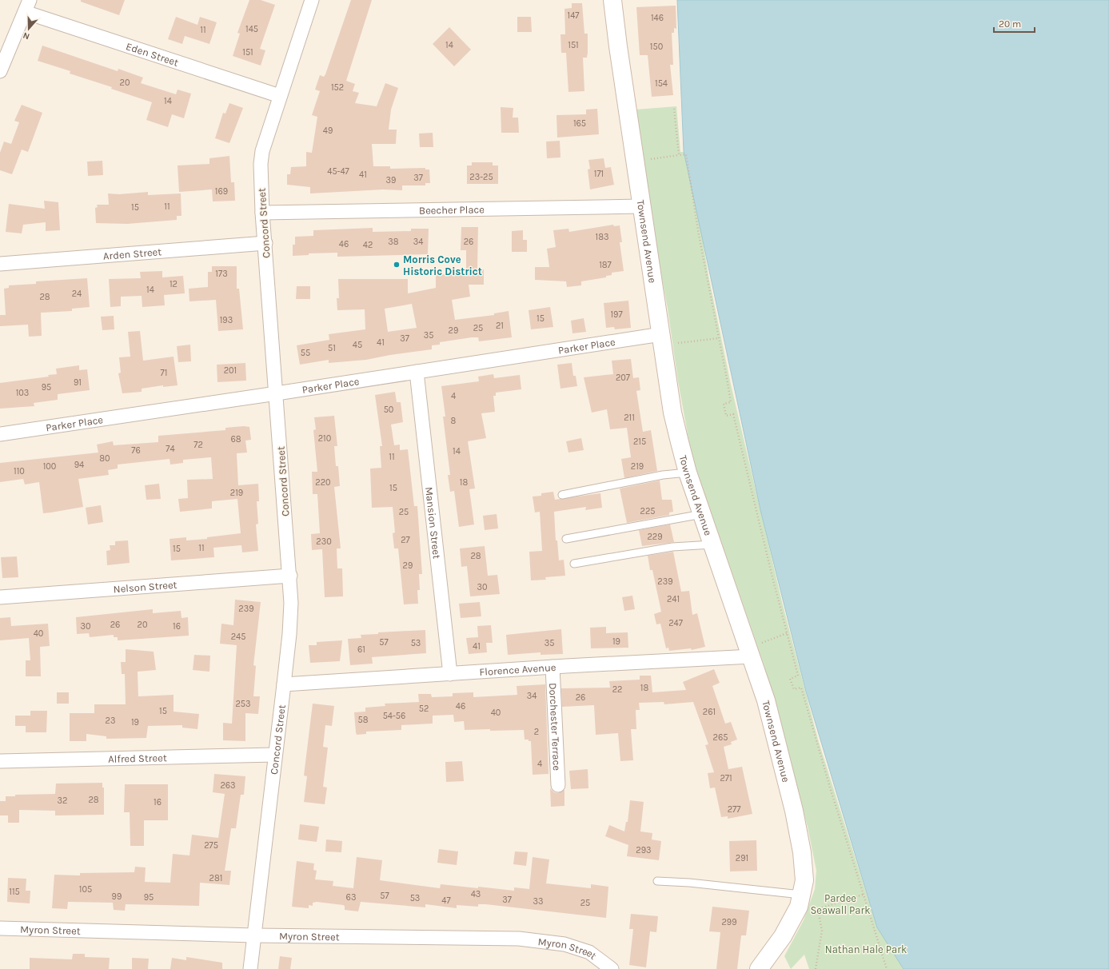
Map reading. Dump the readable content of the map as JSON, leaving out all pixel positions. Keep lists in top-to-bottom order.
{
  "streets": {
    "main road": ["Townsend Avenue"],
    "street": [
      "Eden Street",
      "Beecher Place",
      "Concord Street",
      "Arden Street",
      "Parker Place",
      "Mansion Street",
      "Nelson Street",
      "Florence Avenue",
      "Dorchester Terrace",
      "Alfred Street",
      "Myron Street"
    ]
  },
  "crossings": [
    ["Eden Street", "Concord Street"],
    ["Beecher Place", "Concord Street"],
    ["Beecher Place", "Townsend Avenue"],
    ["Concord Street", "Arden Street"],
    ["Concord Street", "Parker Place"],
    ["Concord Street", "Nelson Street"],
    ["Concord Street", "Florence Avenue"],
    ["Concord Street", "Alfred Street"],
    ["Concord Street", "Myron Street"],
    ["Townsend Avenue", "Parker Place"],
    ["Townsend Avenue", "Florence Avenue"],
    ["Parker Place", "Mansion Street"],
    ["Mansion Street", "Florence Avenue"],
    ["Florence Avenue", "Dorchester Terrace"]
  ],
  "parks": ["Pardee Seawall Park", "Nathan Hale Park"],
  "places": ["Morris Cove Historic District"],
  "house_numbers": [
    "147",
    "146",
    "145",
    "11",
    "14",
    "151",
    "150",
    "151",
    "20",
    "154",
    "152",
    "14",
    "165",
    "49",
    "45-47",
    "171",
    "41",
    "23-25",
    "37",
    "39",
    "169",
    "11",
    "15",
    "183",
    "38",
    "34",
    "26",
    "46",
    "42",
    "187",
    "173",
    "12",
    "14",
    "24",
    "28",
    "197",
    "15",
    "193",
    "21",
    "25",
    "29",
    "35",
    "37",
    "41",
    "45",
    "51",
    "55",
    "201",
    "71",
    "207",
    "91",
    "95",
    "103",
    "4",
    "50",
    "211",
    "8",
    "210",
    "68",
    "215",
    "72",
    "74",
    "76",
    "14",
    "11",
    "80",
    "94",
    "100",
    "219",
    "110",
    "220",
    "18",
    "15",
    "219",
    "225",
    "25",
    "229",
    "27",
    "230",
    "11",
    "15",
    "28",
    "29",
    "239",
    "30",
    "241",
    "239",
    "247",
    "26",
    "20",
    "30",
    "16",
    "40",
    "245",
    "19",
    "57",
    "53",
    "35",
    "41",
    "61",
    "18",
    "22",
    "34",
    "26",
    "253",
    "46",
    "52",
    "15",
    "261",
    "40",
    "54-56",
    "58",
    "23",
    "19",
    "2",
    "265",
    "4",
    "271",
    "263",
    "28",
    "32",
    "16",
    "277",
    "275",
    "293",
    "291",
    "281",
    "105",
    "115",
    "43",
    "57",
    "99",
    "95",
    "63",
    "53",
    "37",
    "47",
    "33",
    "25",
    "299"
  ],
  "scale_bar": "20 m",
  "north": "bottom"
}
